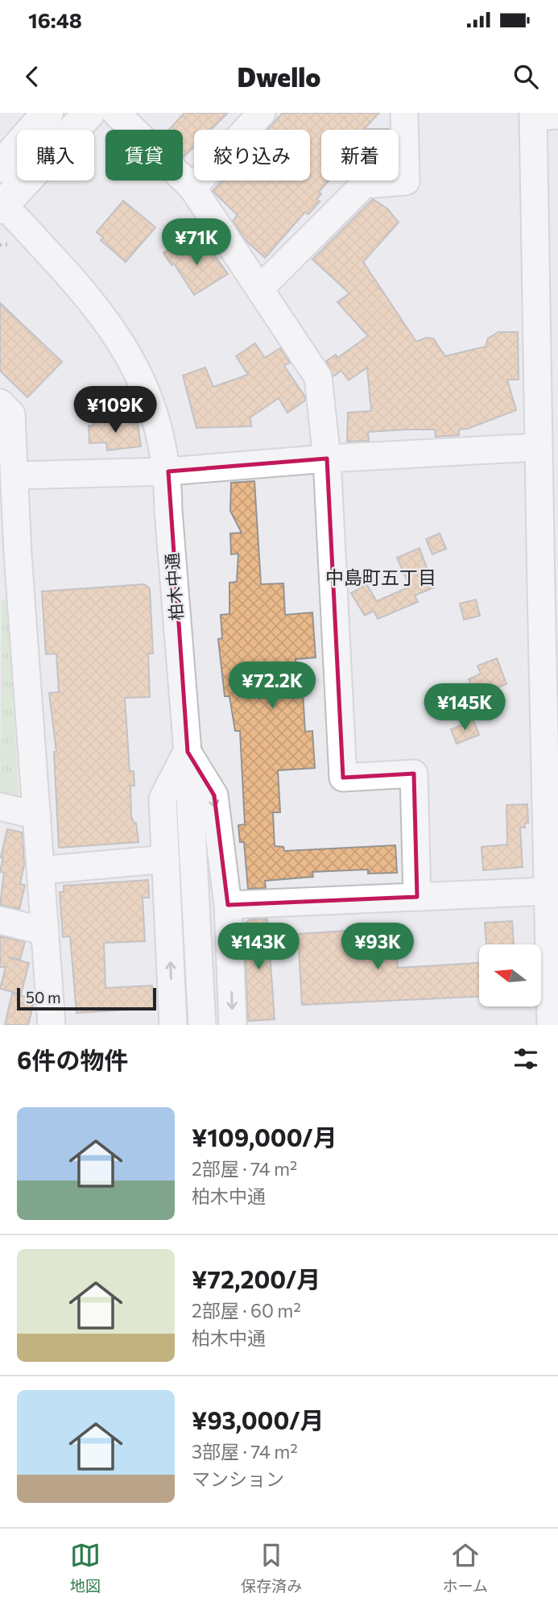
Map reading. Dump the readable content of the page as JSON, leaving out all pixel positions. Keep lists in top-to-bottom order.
{
  "streets": {
    "street": ["柏木中通"]
  },
  "districts": ["中島町五丁目"],
  "scale_bar": "50 m",
  "north": "left",
  "page": {
    "status": "16:48",
    "header": "Dwello",
    "chip": [
      "購入",
      "賃貸",
      "絞り込み",
      "新着"
    ],
    "price": [
      "¥71K",
      "¥109K",
      "¥72.2K",
      "¥145K",
      "¥143K",
      "¥93K"
    ],
    "scale": "50 m",
    "heading": "6件の物件",
    "list": [
      {
        "name": "¥109,000/月",
        "note": "2部屋 · 74 m² · 柏木中通"
      },
      {
        "name": "¥72,200/月",
        "note": "2部屋 · 60 m² · 柏木中通"
      },
      {
        "name": "¥93,000/月",
        "note": "3部屋 · 74 m² · マンション"
      }
    ],
    "tabs": ["地図", "保存済み", "ホーム"]
  }
}
